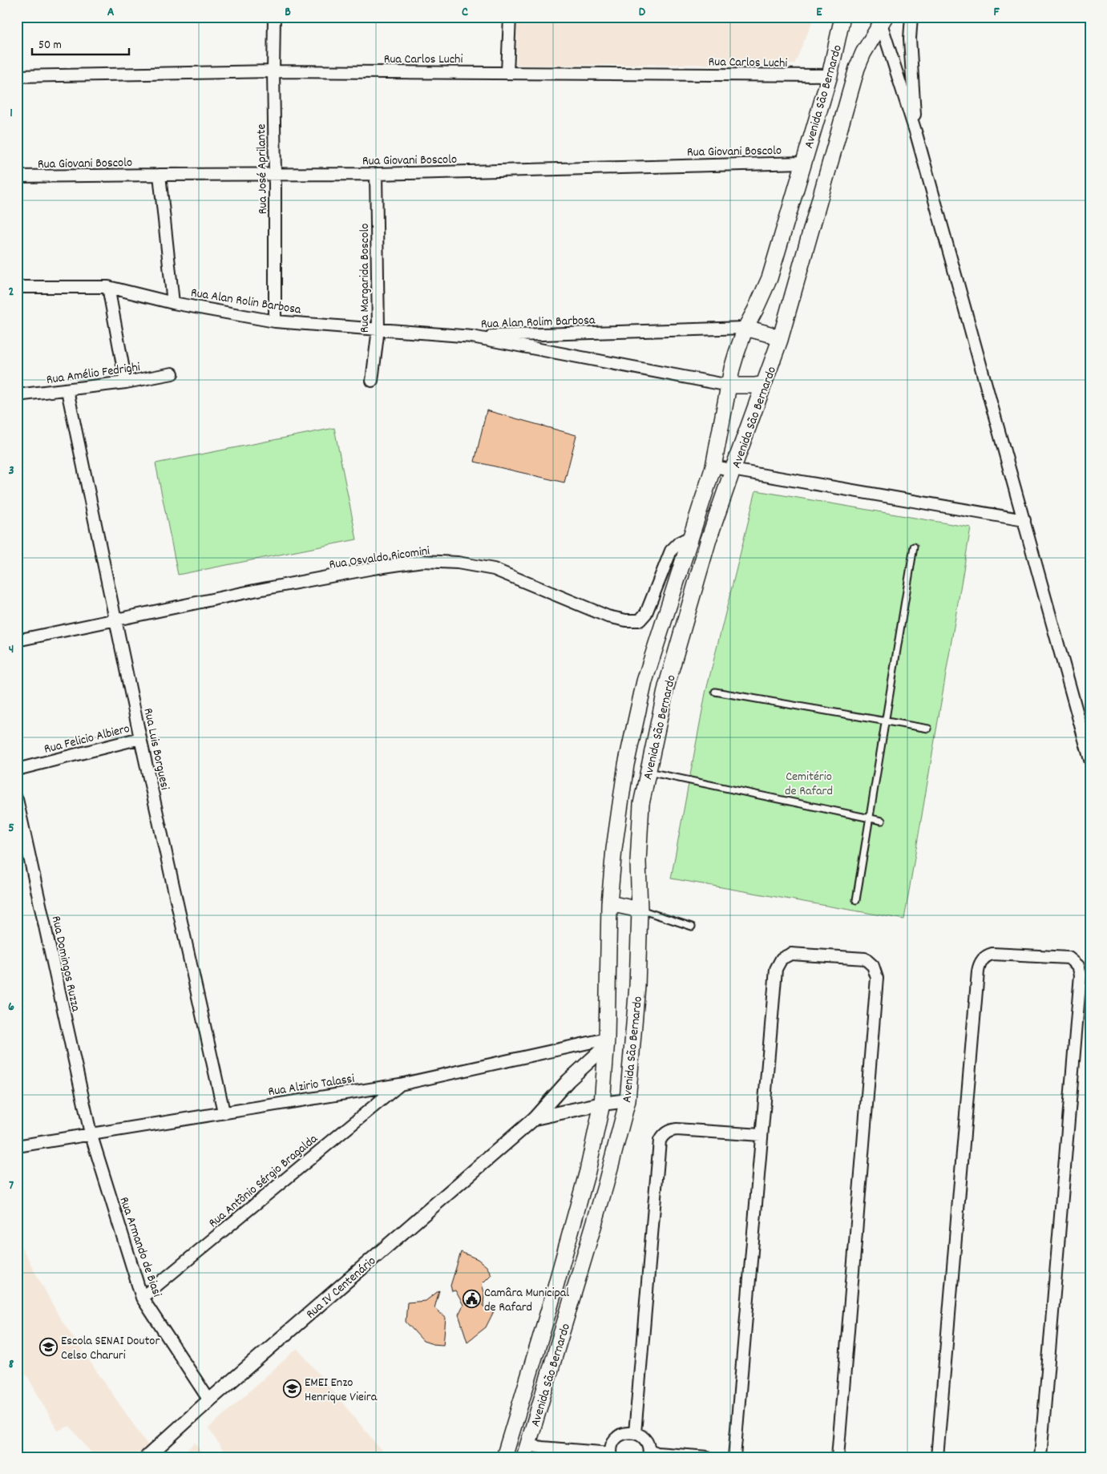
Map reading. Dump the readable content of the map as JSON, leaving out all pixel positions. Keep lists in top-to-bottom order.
{
  "streets": {
    "main road": ["Avenida São Bernardo"],
    "street": [
      "Rua Carlos Luchi",
      "Rua Giovani Boscolo",
      "Rua José Aprilante",
      "Rua Margarida Boscolo",
      "Rua Alan Rolin Barbosa",
      "Rua Alan Rolim Barbosa",
      "Rua Amélio Fedrighi",
      "Rua Osvaldo Ricomini",
      "Rua Felicio Albiero",
      "Rua Luis Borguesi",
      "Rua Domingos Ruzza",
      "Rua Alzirio Talassi",
      "Rua Antônio Sérgio Bragalda",
      "Rua Armando de Biasi",
      "Rua IV Centenário"
    ]
  },
  "crossings": [
    ["Rua Carlos Luchi", "Avenida São Bernardo"],
    ["Rua Carlos Luchi", "Rua José Aprilante"],
    ["Avenida São Bernardo", "Rua Giovani Boscolo"],
    ["Avenida São Bernardo", "Rua Alan Rolim Barbosa"],
    ["Avenida São Bernardo", "Rua Osvaldo Ricomini"],
    ["Avenida São Bernardo", "Rua Alzirio Talassi"],
    ["Avenida São Bernardo", "Rua IV Centenário"],
    ["Rua Giovani Boscolo", "Rua José Aprilante"],
    ["Rua Giovani Boscolo", "Rua Margarida Boscolo"],
    ["Rua José Aprilante", "Rua Alan Rolin Barbosa"],
    ["Rua Margarida Boscolo", "Rua Alan Rolin Barbosa"],
    ["Rua Alan Rolin Barbosa", "Rua Alan Rolim Barbosa"],
    ["Rua Amélio Fedrighi", "Rua Luis Borguesi"],
    ["Rua Osvaldo Ricomini", "Rua Luis Borguesi"],
    ["Rua Felicio Albiero", "Rua Luis Borguesi"],
    ["Rua Luis Borguesi", "Rua Alzirio Talassi"],
    ["Rua Domingos Ruzza", "Rua Alzirio Talassi"],
    ["Rua Domingos Ruzza", "Rua Armando de Biasi"],
    ["Rua Alzirio Talassi", "Rua Antônio Sérgio Bragalda"],
    ["Rua Alzirio Talassi", "Rua Armando de Biasi"],
    ["Rua Alzirio Talassi", "Rua IV Centenário"],
    ["Rua Antônio Sérgio Bragalda", "Rua Armando de Biasi"],
    ["Rua Armando de Biasi", "Rua IV Centenário"]
  ],
  "parks": ["Cemitério de Rafard"],
  "places": {
    "public building": ["Camâra Municipal de Rafard"],
    "school or university": ["Escola SENAI Doutor Celso Charuri", "EMEI Enzo Henrique Vieira"]
  },
  "scale_bar": "50 m",
  "grid": {
    "columns": [
      "A",
      "B",
      "C",
      "D",
      "E",
      "F"
    ],
    "rows": [
      "1",
      "2",
      "3",
      "4",
      "5",
      "6",
      "7",
      "8"
    ]
  }
}
